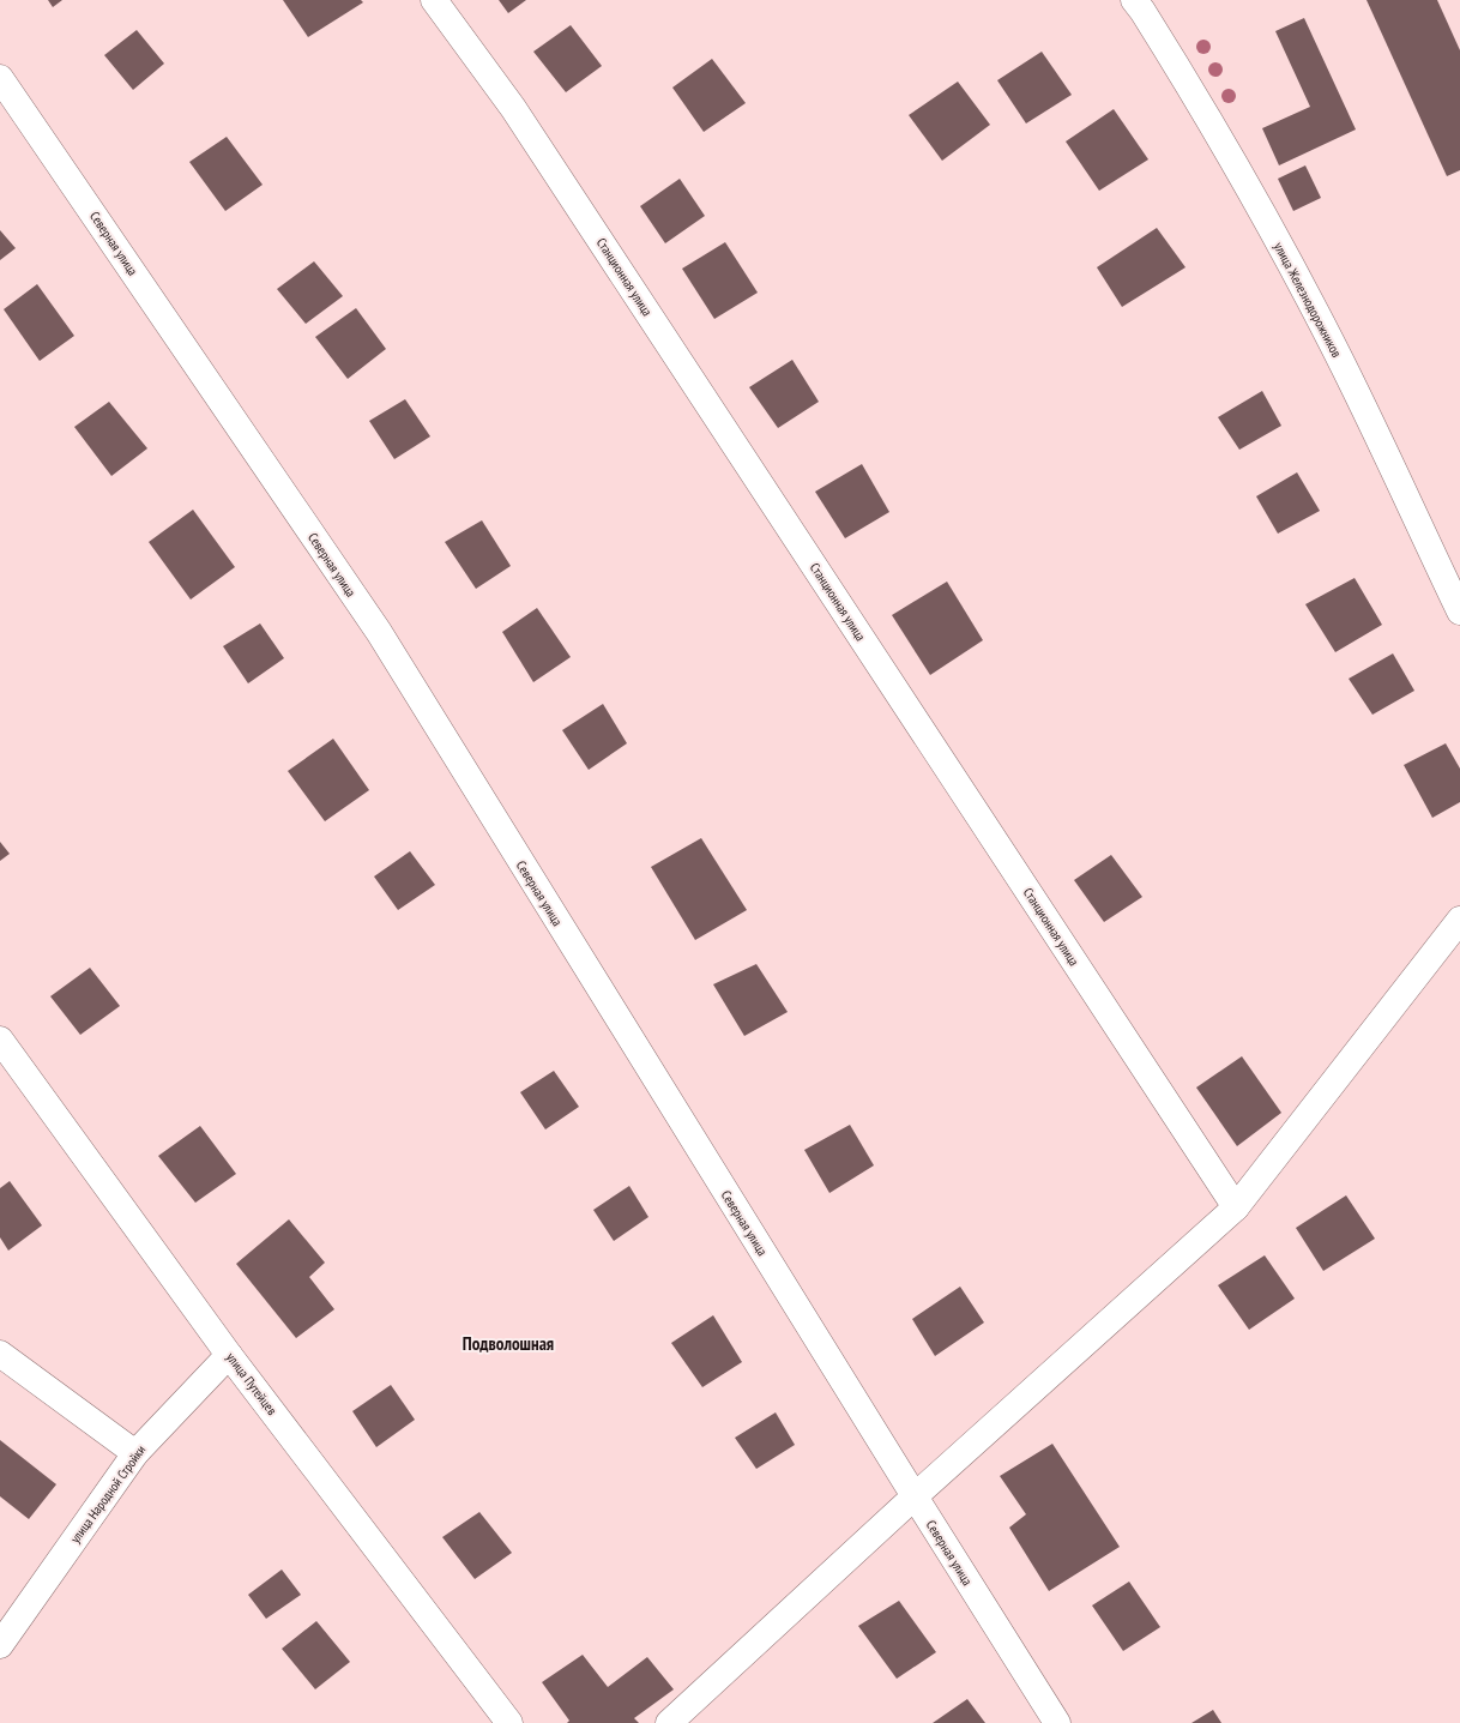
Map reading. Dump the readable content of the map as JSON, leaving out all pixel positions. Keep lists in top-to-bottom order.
{
  "streets": {
    "street": [
      "Северная улица",
      "Станционная улица",
      "улица Железнодорожников",
      "улица Путейцев",
      "улица Народной Стройки"
    ]
  },
  "crossings": [
    ["улица Путейцев", "улица Народной Стройки"]
  ],
  "districts": ["Подволошная"]
}
